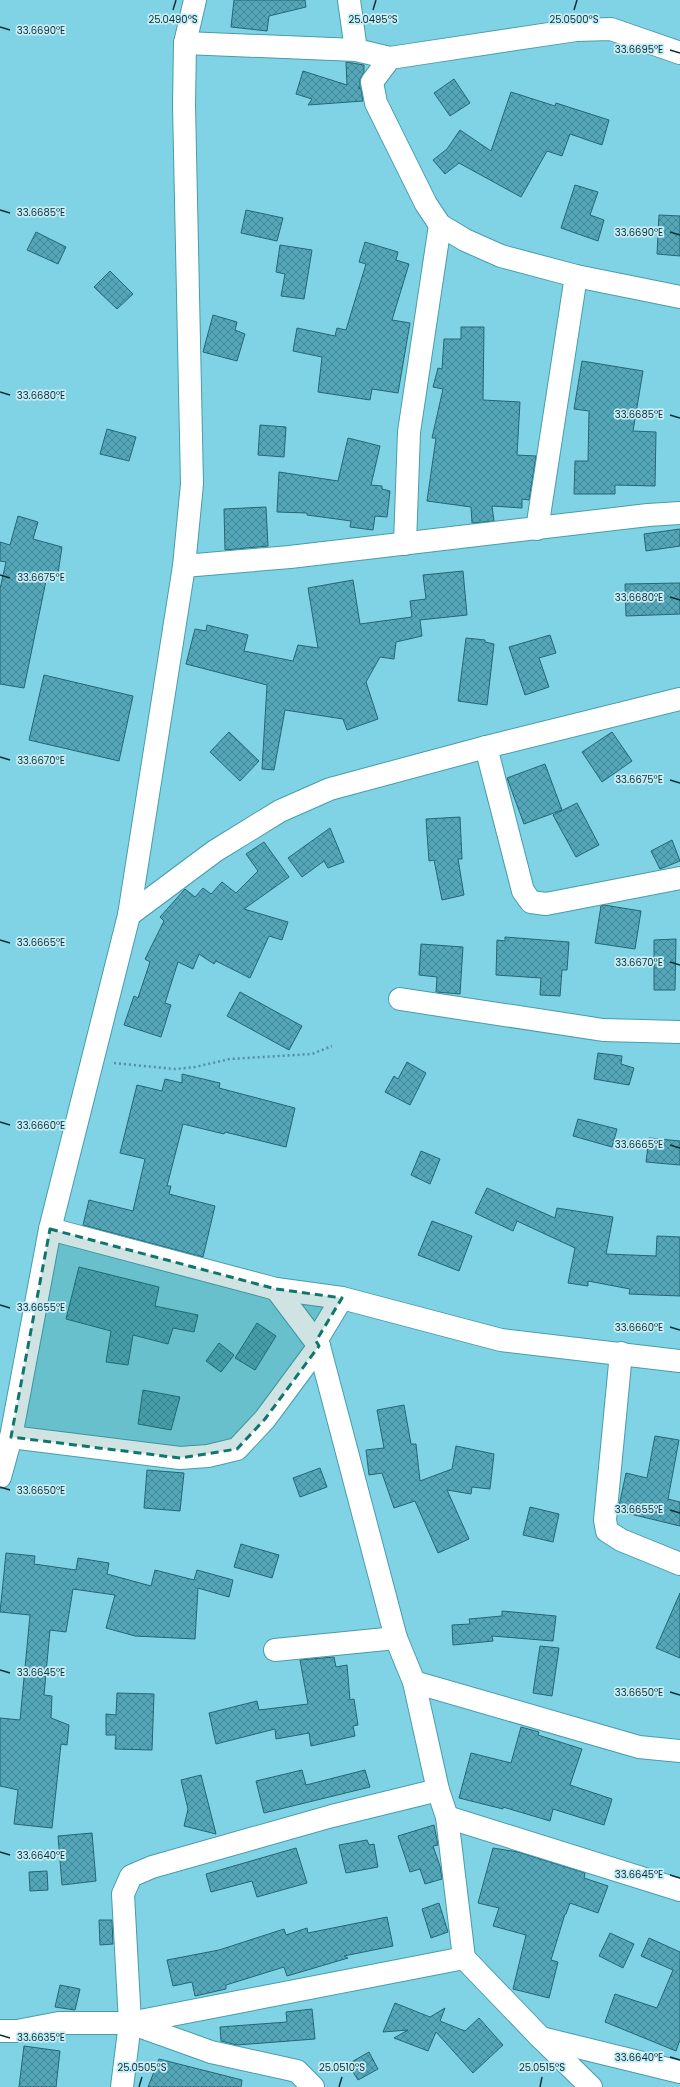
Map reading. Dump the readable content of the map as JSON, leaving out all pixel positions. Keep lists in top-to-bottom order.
{
  "coordinates": [
    "25.0490°S",
    "25.0495°S",
    "25.0500°S",
    "33.6690°E",
    "33.6695°E",
    "33.6685°E",
    "33.6680°E",
    "33.6675°E",
    "33.6670°E",
    "33.6665°E",
    "33.6660°E",
    "33.6655°E",
    "33.6650°E",
    "33.6645°E",
    "33.6640°E",
    "33.6635°E",
    "25.0505°S",
    "25.0510°S",
    "25.0515°S"
  ]
}
